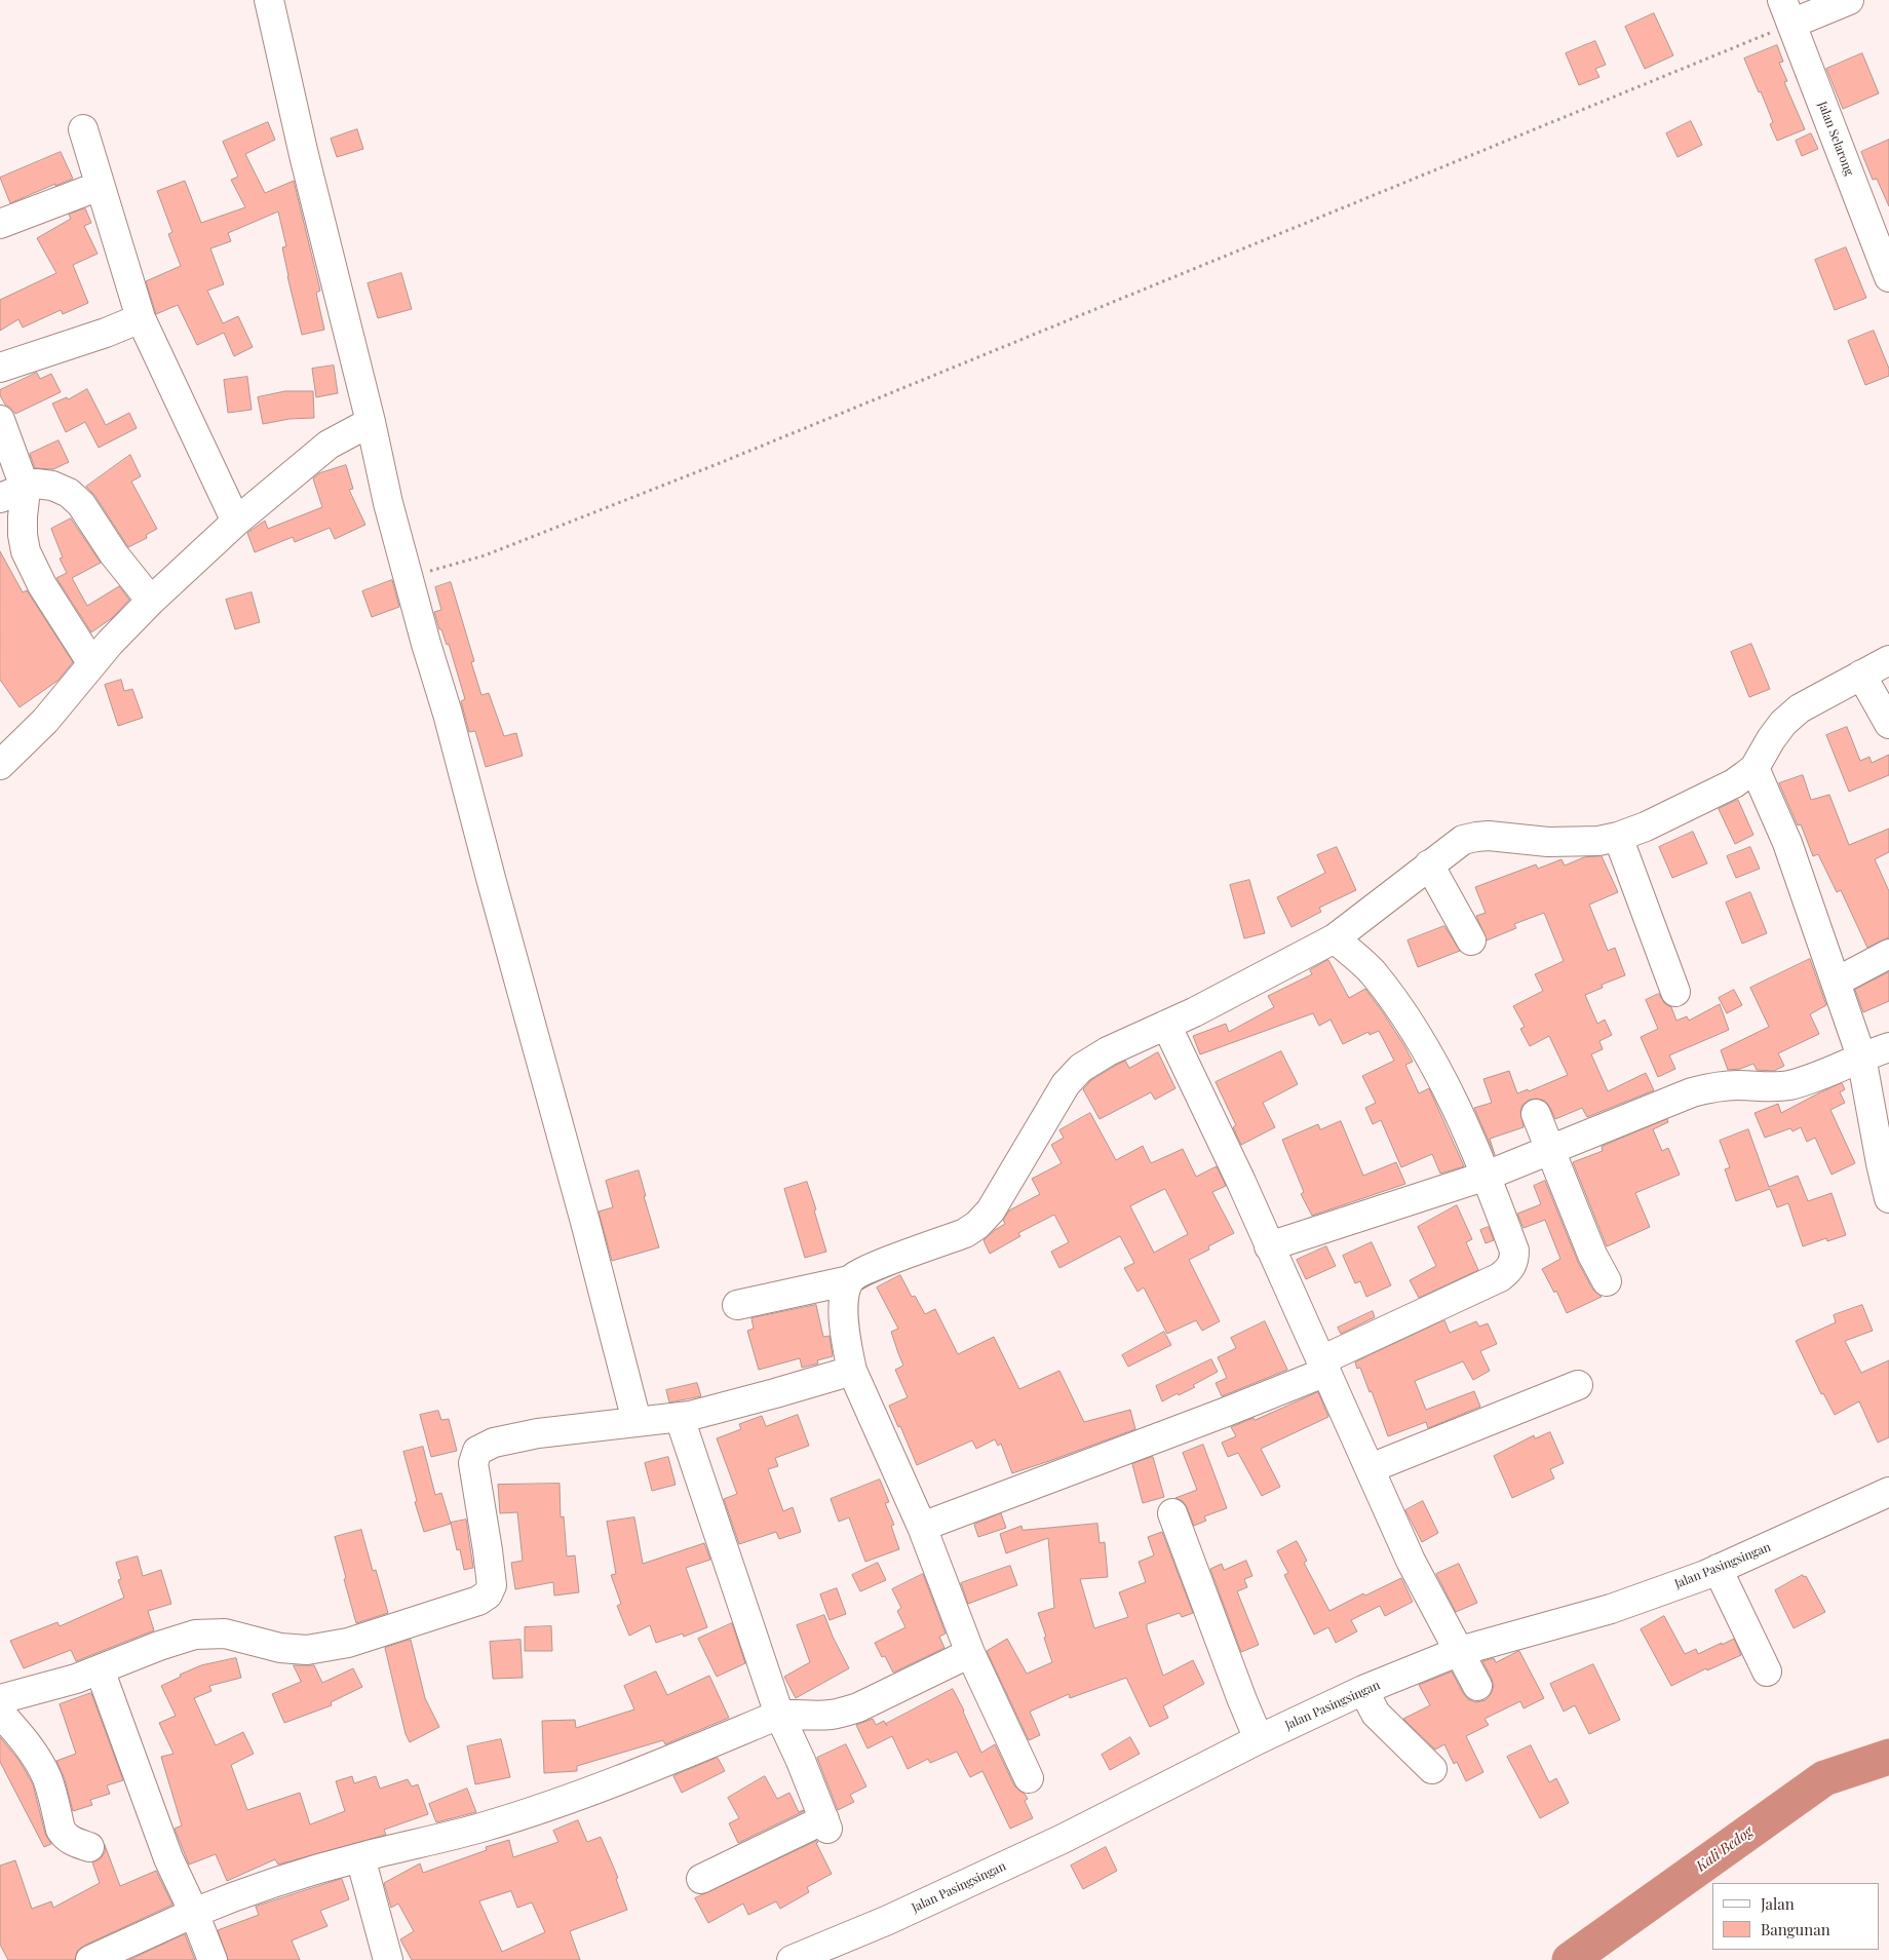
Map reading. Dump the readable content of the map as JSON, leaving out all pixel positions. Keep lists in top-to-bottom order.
{
  "streets": {
    "street": ["Jalan Selarong", "Jalan Pasingsingan"]
  },
  "water": ["Kali Bedog"],
  "legend": ["Jalan", "Bangunan"]
}
